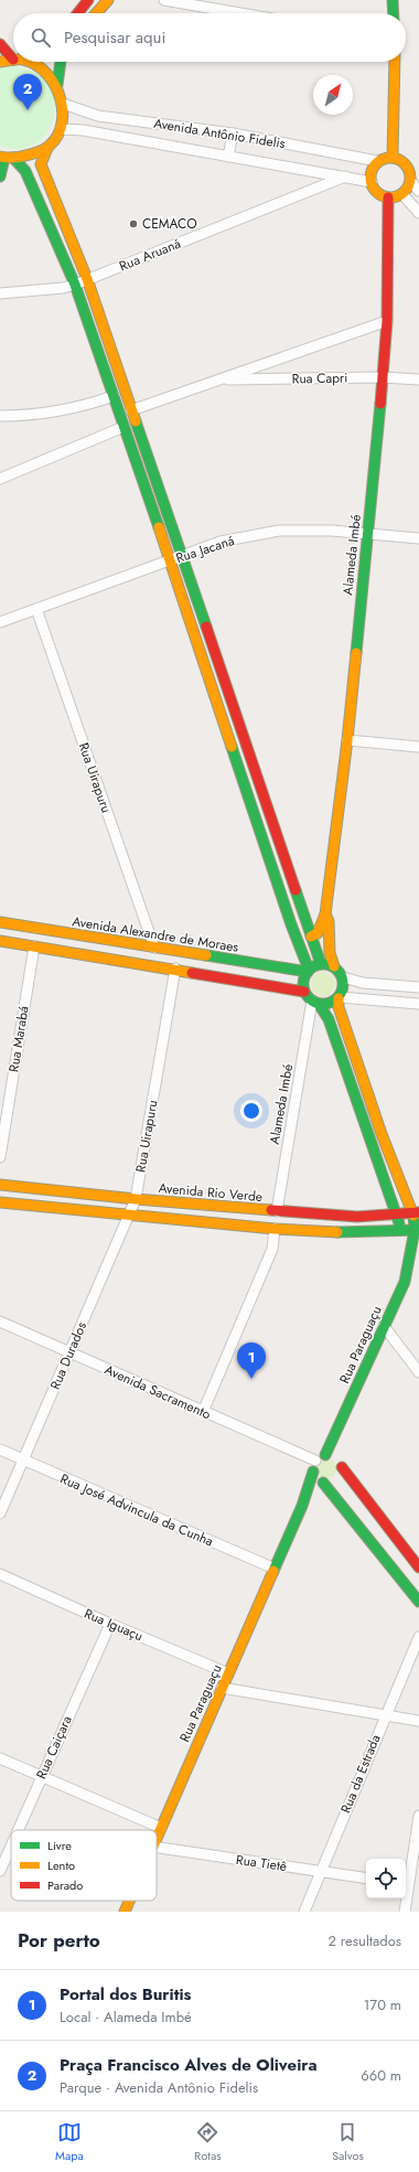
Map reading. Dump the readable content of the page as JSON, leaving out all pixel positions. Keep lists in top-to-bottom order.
{
  "streets": {
    "street": [
      "Avenida Antônio Fidelis",
      "Rua Aruaná",
      "Rua Capri",
      "Rua Jacaná",
      "Alameda Imbé",
      "Rua Uirapuru",
      "Avenida Alexandre de Moraes",
      "Rua Marabá",
      "Avenida Rio Verde",
      "Rua Paraguaçu",
      "Rua Durados",
      "Avenida Sacramento",
      "Rua José Advincula da Cunha",
      "Rua Iguaçu",
      "Rua Caiçara",
      "Rua da Estrada",
      "Rua Tietê"
    ]
  },
  "crossings": [
    ["Avenida Antônio Fidelis", "Rua Aruaná"],
    ["Avenida Antônio Fidelis", "Alameda Imbé"],
    ["Rua Capri", "Alameda Imbé"],
    ["Rua Jacaná", "Alameda Imbé"],
    ["Rua Jacaná", "Rua Uirapuru"],
    ["Alameda Imbé", "Avenida Alexandre de Moraes"],
    ["Alameda Imbé", "Avenida Rio Verde"],
    ["Alameda Imbé", "Rua Paraguaçu"],
    ["Rua Uirapuru", "Avenida Alexandre de Moraes"],
    ["Rua Uirapuru", "Avenida Rio Verde"],
    ["Rua Uirapuru", "Rua Durados"],
    ["Avenida Alexandre de Moraes", "Rua Paraguaçu"],
    ["Avenida Rio Verde", "Rua Paraguaçu"],
    ["Avenida Rio Verde", "Rua Durados"],
    ["Rua Paraguaçu", "Avenida Sacramento"],
    ["Rua Paraguaçu", "Rua José Advincula da Cunha"],
    ["Rua Paraguaçu", "Rua Iguaçu"],
    ["Rua Durados", "Avenida Sacramento"],
    ["Rua Durados", "Rua José Advincula da Cunha"],
    ["Rua Iguaçu", "Rua Caiçara"],
    ["Rua da Estrada", "Rua Tietê"]
  ],
  "places": ["CEMACO"],
  "legend": ["Livre", "Lento", "Parado"],
  "north": "top right",
  "page": {
    "search": "Pesquisar aqui",
    "pins": ["2", "1"],
    "heading": ["Por perto", "2 resultados"],
    "list": [
      {
        "mark": "1",
        "name": "Portal dos Buritis",
        "note": "Local · Alameda Imbé",
        "value": "170 m"
      },
      {
        "mark": "2",
        "name": "Praça Francisco Alves de Oliveira",
        "note": "Parque · Avenida Antônio Fidelis",
        "value": "660 m"
      }
    ],
    "nav": ["Mapa", "Rotas", "Salvos"]
  }
}
